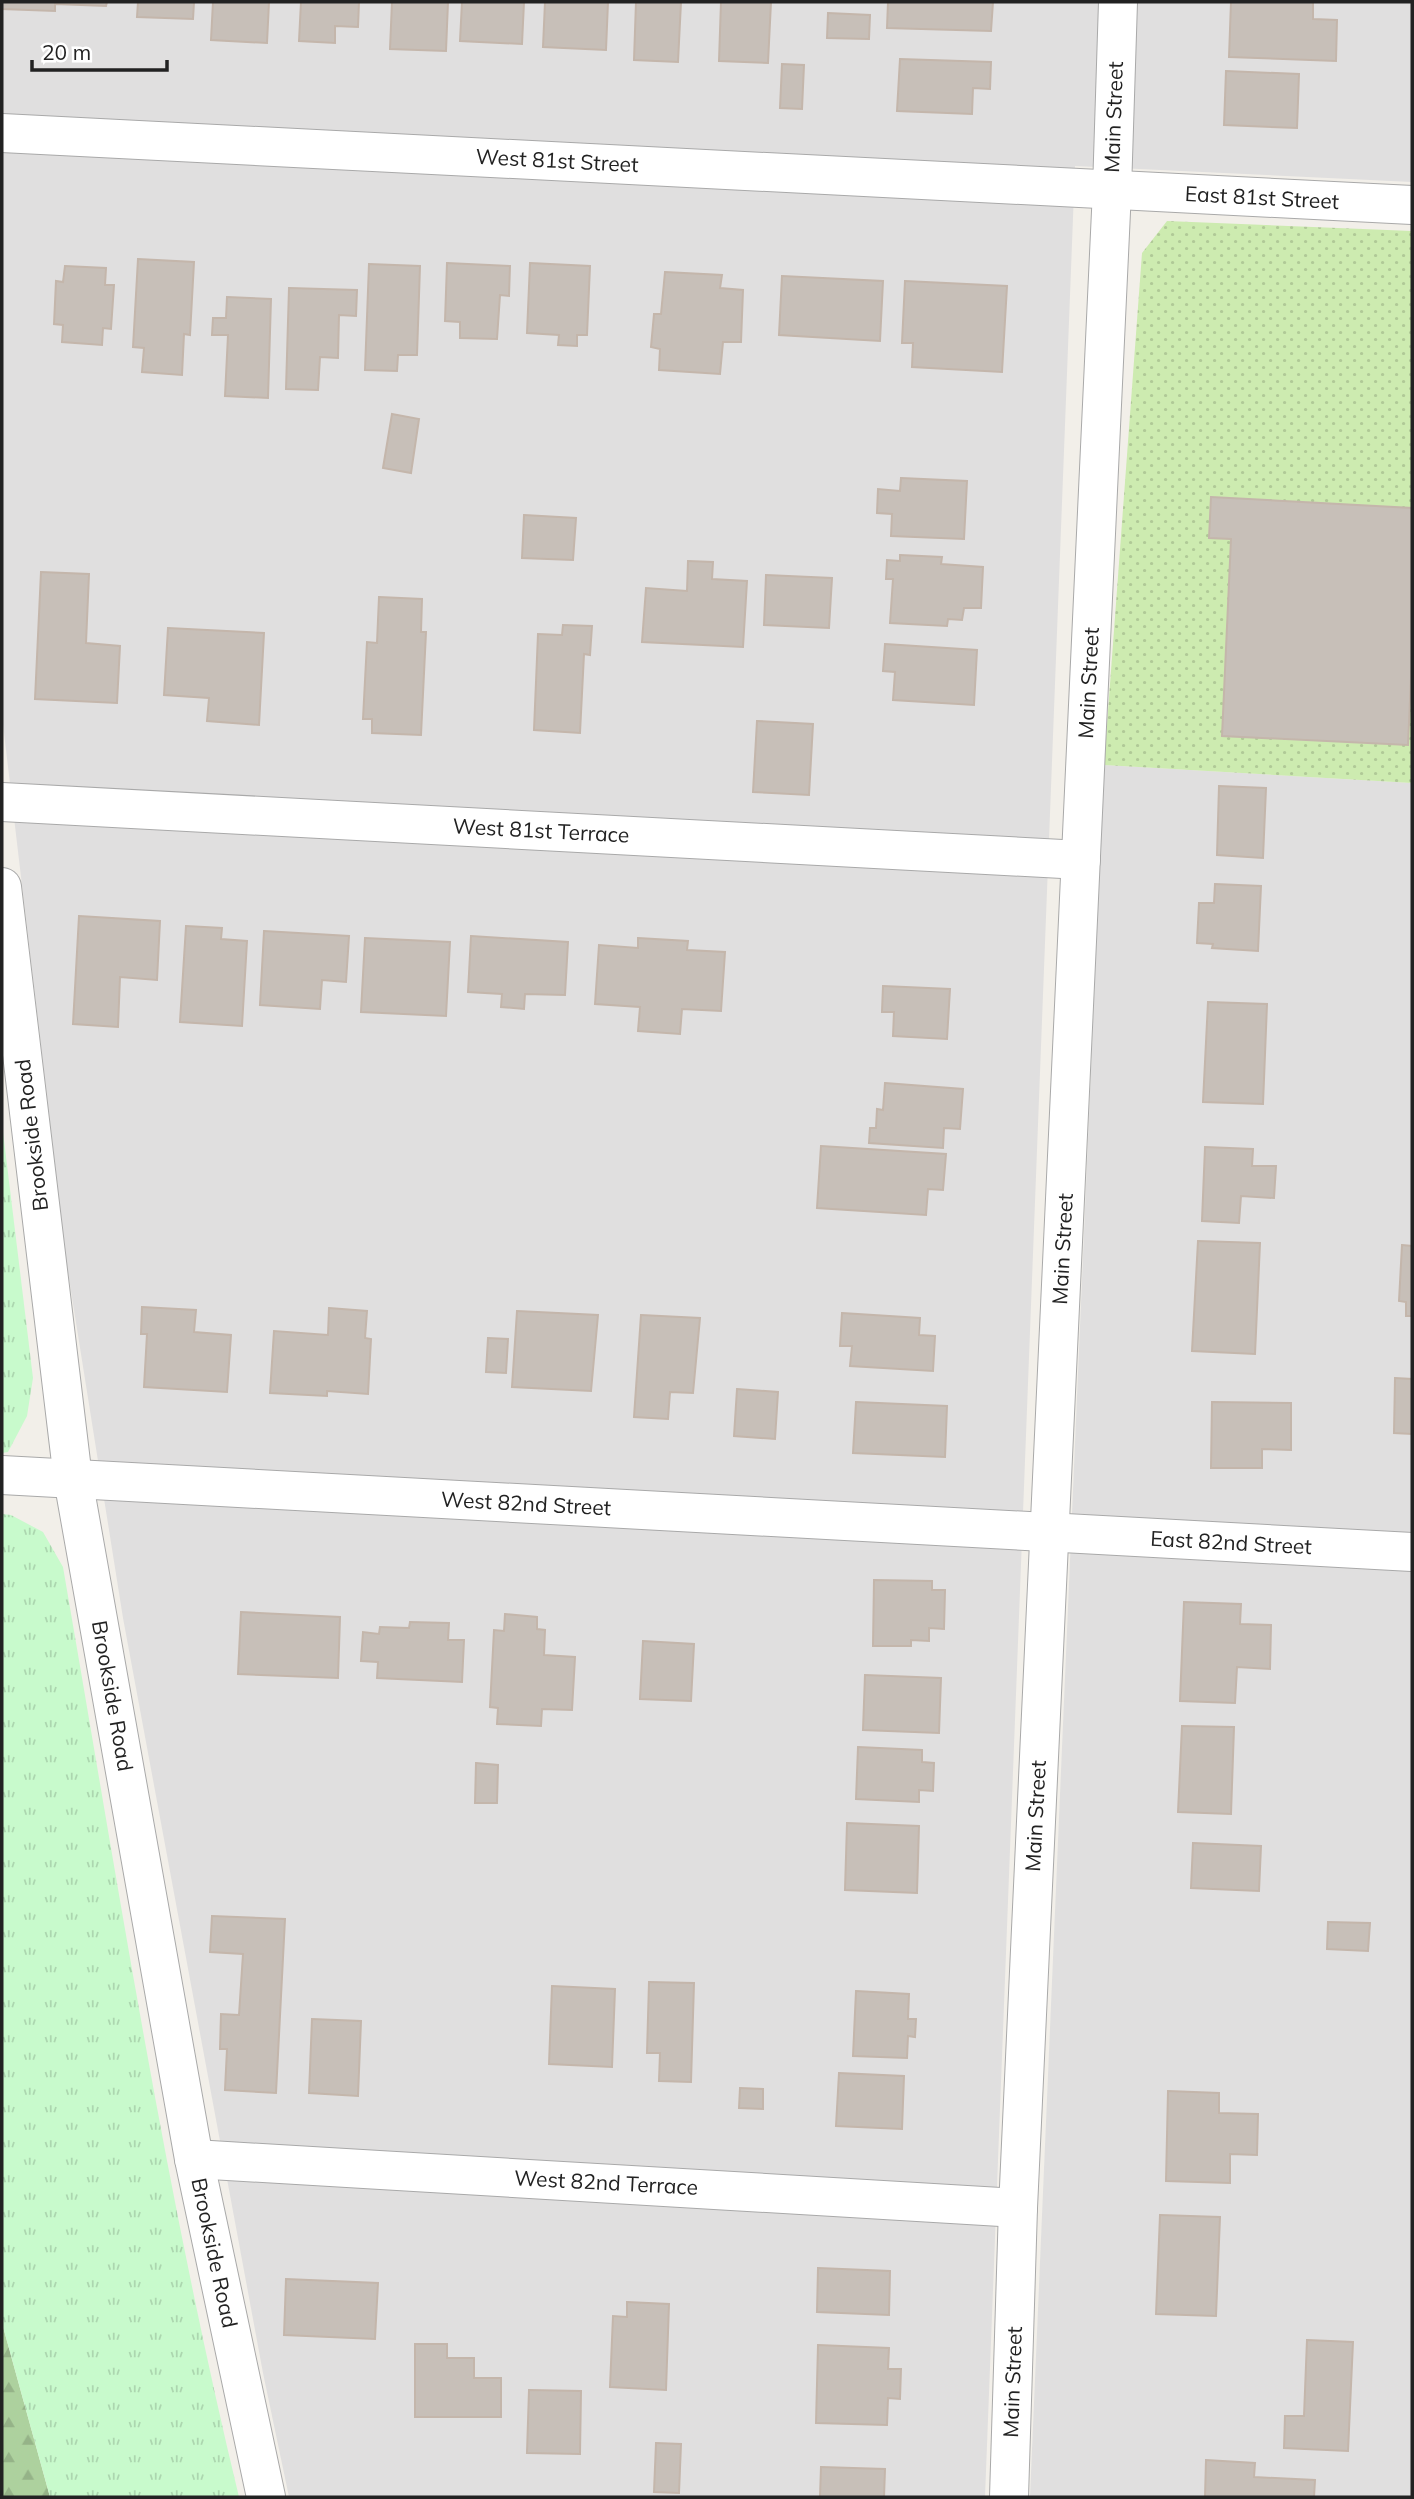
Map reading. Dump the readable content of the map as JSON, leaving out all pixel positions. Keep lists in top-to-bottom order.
{
  "streets": {
    "street": [
      "Main Street",
      "West 81st Street",
      "East 81st Street",
      "West 81st Terrace",
      "Brookside Road",
      "West 82nd Street",
      "East 82nd Street",
      "West 82nd Terrace"
    ]
  },
  "crossings": [
    ["Main Street", "West 81st Street"],
    ["Main Street", "East 81st Street"],
    ["Main Street", "West 81st Terrace"],
    ["Main Street", "West 82nd Street"],
    ["Main Street", "East 82nd Street"],
    ["Main Street", "West 82nd Terrace"],
    ["West 81st Street", "East 81st Street"],
    ["Brookside Road", "West 82nd Street"],
    ["Brookside Road", "West 82nd Terrace"],
    ["West 82nd Street", "East 82nd Street"]
  ],
  "scale_bar": "20 m"
}
